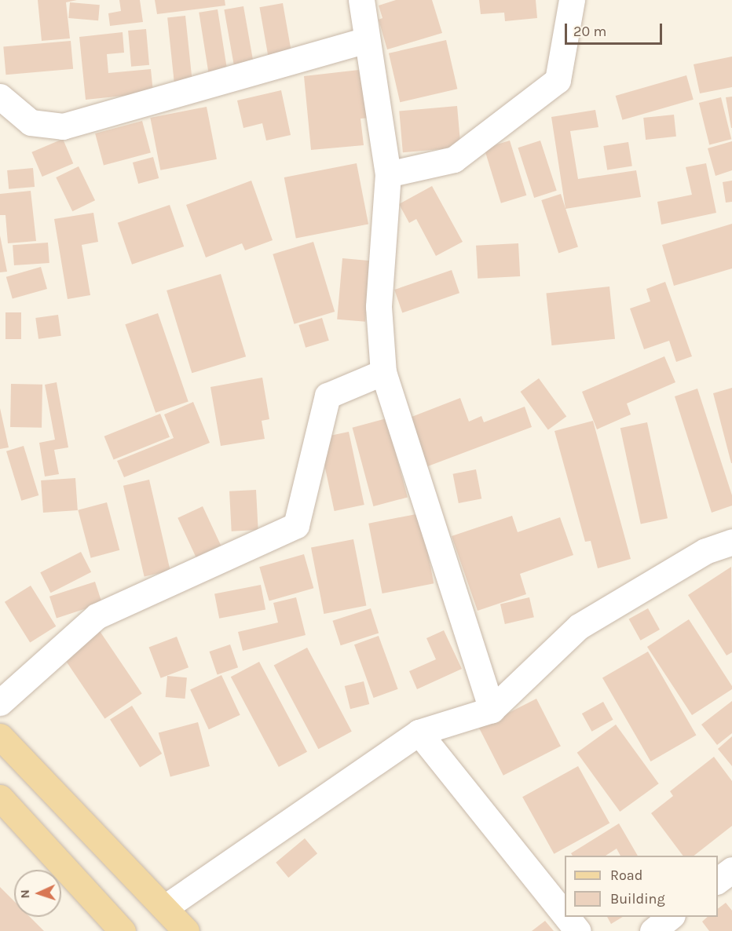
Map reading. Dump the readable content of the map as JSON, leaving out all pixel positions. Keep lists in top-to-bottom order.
{
  "legend": ["Road", "Building"],
  "scale_bar": "20 m",
  "north": "left"
}
